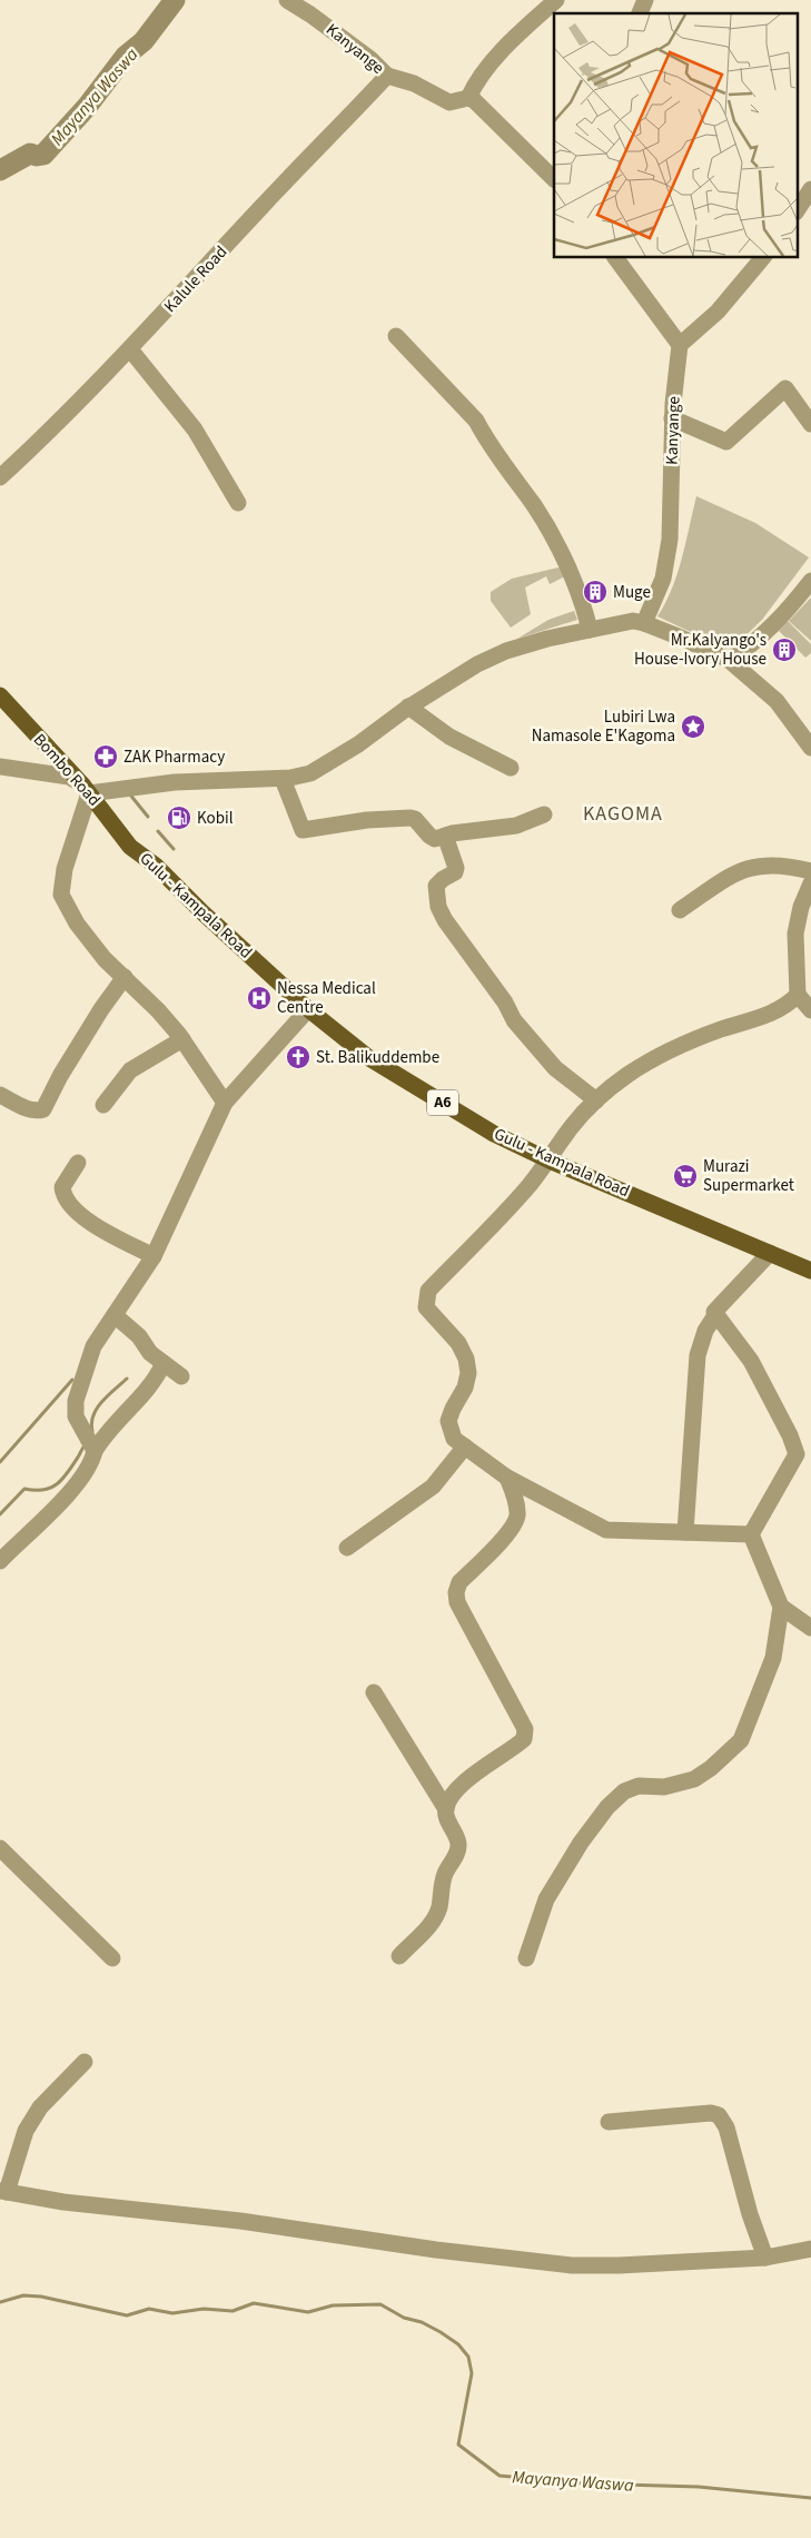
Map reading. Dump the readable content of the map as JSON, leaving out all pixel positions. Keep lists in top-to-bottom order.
{
  "streets": {
    "main road": ["Bombo Road", "Gulu - Kampala Road", "A6"],
    "street": ["Kanyange", "Kalule Road"]
  },
  "crossings": [
    ["Kanyange", "Kalule Road"],
    ["Bombo Road", "Gulu - Kampala Road"]
  ],
  "districts": ["KAGOMA"],
  "water": ["Mayanya Waswa"],
  "places": {
    "building": ["Muge", "Mr.Kalyango's House-Ivory House"],
    "place": ["Lubiri Lwa Namasole E'Kagoma"],
    "pharmacy": ["ZAK Pharmacy"],
    "fuel station": ["Kobil"],
    "hospital": ["Nessa Medical Centre"],
    "church": ["St. Balikuddembe"],
    "supermarket": ["Murazi Supermarket"]
  }
}
